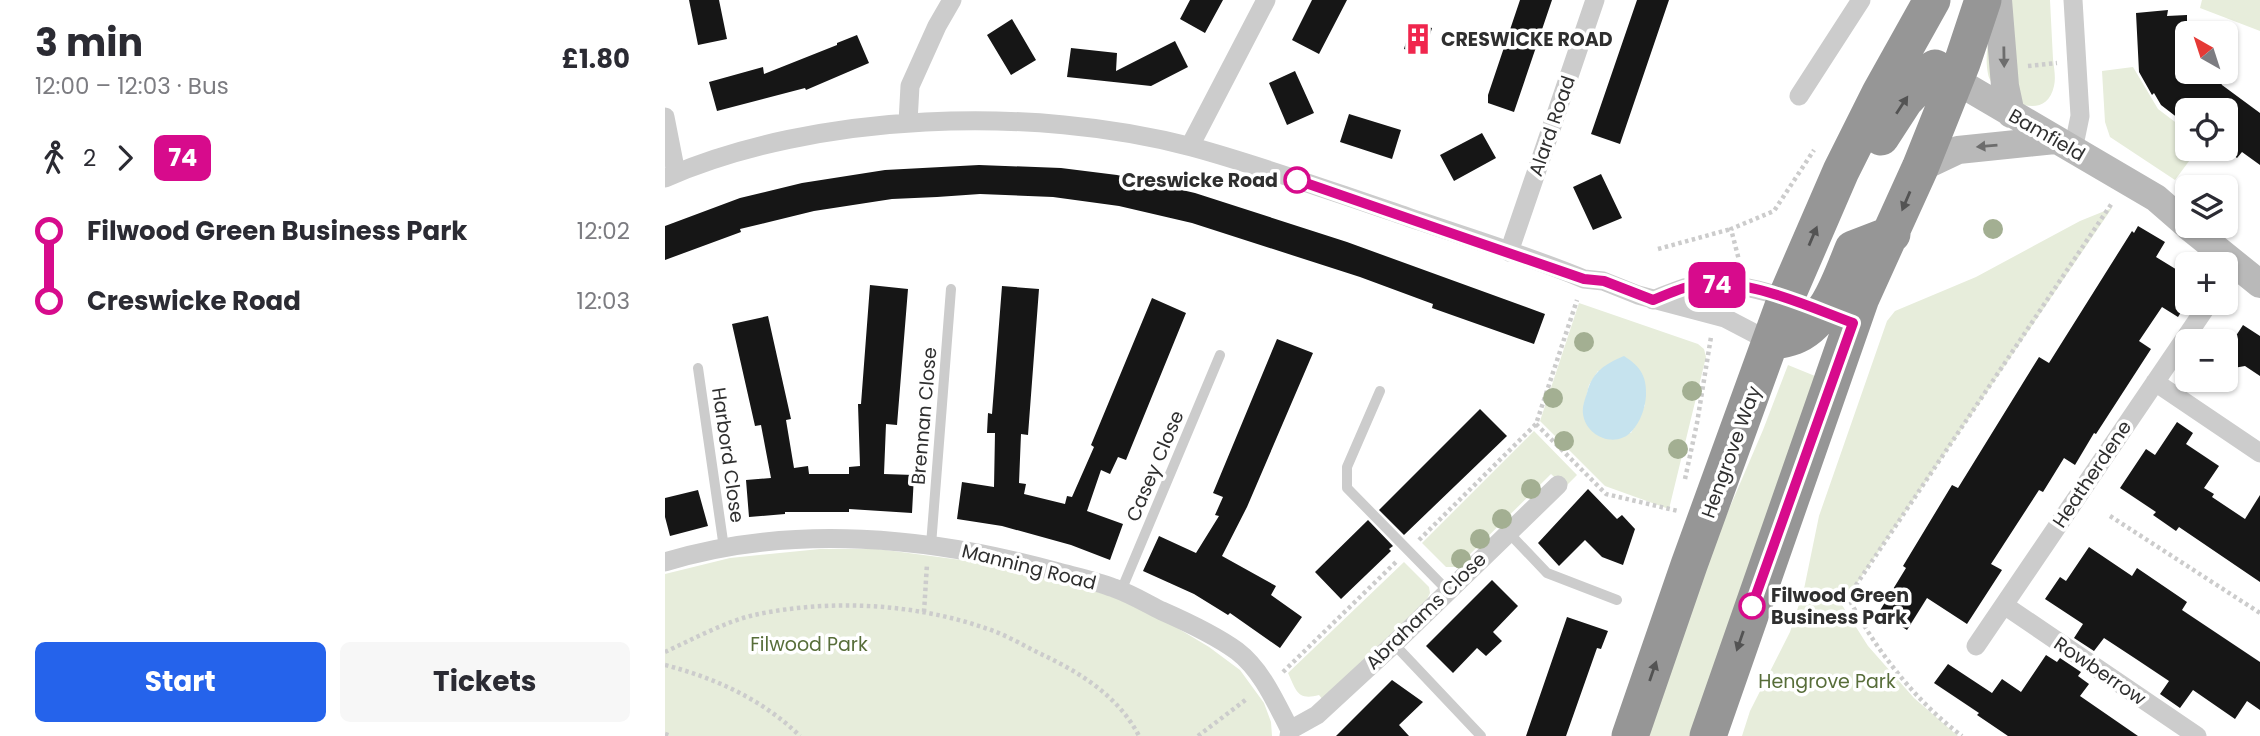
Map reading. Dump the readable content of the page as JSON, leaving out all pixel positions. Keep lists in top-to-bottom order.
{
  "streets": {
    "highway": ["Hengrove Way"],
    "street": [
      "Alard Road",
      "Bamfield",
      "Heatherdene",
      "Manning Road",
      "Abrahams Close",
      "Rowberrow"
    ],
    "lane": ["Brennan Close", "Harbord Close", "Casey Close"]
  },
  "crossings": [
    ["Bamfield", "Hengrove Way"],
    ["Brennan Close", "Manning Road"],
    ["Harbord Close", "Manning Road"],
    ["Casey Close", "Manning Road"],
    ["Heatherdene", "Rowberrow"],
    ["Manning Road", "Abrahams Close"]
  ],
  "parks": ["Filwood Park", "Hengrove Park"],
  "places": {
    "building": ["CRESWICKE ROAD"],
    "other": ["Creswicke Road", "Filwood Green Business Park"]
  },
  "lines": ["bus line 74"],
  "north": "top left",
  "page": {
    "heading": ["3 min", "12:00 – 12:03 · Bus", "£1.80"],
    "on_map": "74",
    "map_buttons": ["+", "−"],
    "legs": ["2", "74"],
    "list": [
      {
        "name": "Filwood Green Business Park",
        "value": "12:02"
      },
      {
        "name": "Creswicke Road",
        "value": "12:03"
      }
    ],
    "buttons": ["Start", "Tickets"]
  }
}
